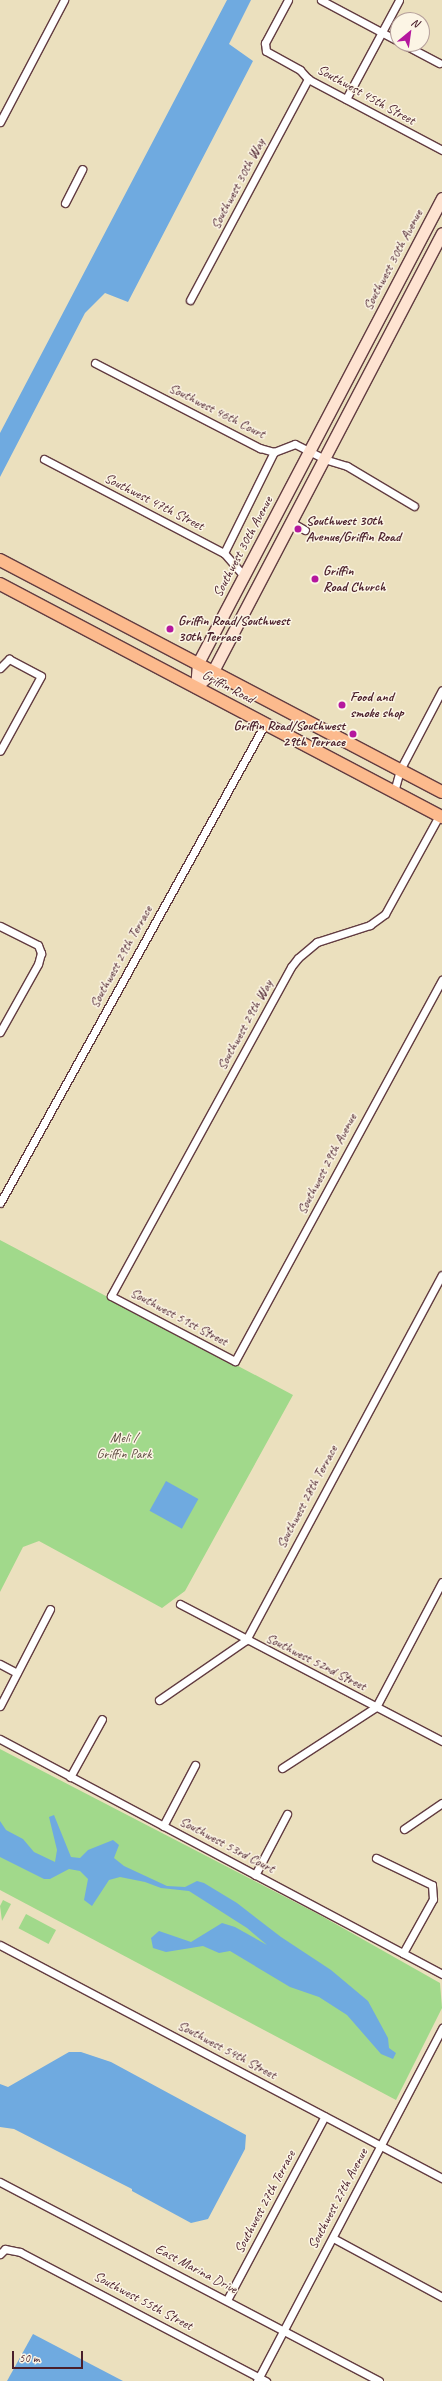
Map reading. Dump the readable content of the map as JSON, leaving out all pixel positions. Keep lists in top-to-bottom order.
{
  "streets": {
    "main road": ["Southwest 30th Avenue", "Griffin Road"],
    "street": [
      "Southwest 45th Street",
      "Southwest 30th Way",
      "Southwest 46th Court",
      "Southwest 47th Street",
      "Southwest 29th Terrace",
      "Southwest 29th Way",
      "Southwest 29th Avenue",
      "Southwest 51st Street",
      "Southwest 28th Terrace",
      "Southwest 52nd Street",
      "Southwest 53rd Court",
      "Southwest 54th Street",
      "Southwest 27th Avenue",
      "Southwest 27th Terrace",
      "East Marina Drive",
      "Southwest 55th Street"
    ]
  },
  "crossings": [
    ["Southwest 45th Street", "Southwest 30th Way"],
    ["Southwest 30th Avenue", "Southwest 46th Court"],
    ["Southwest 30th Avenue", "Southwest 47th Street"],
    ["Southwest 30th Avenue", "Griffin Road"],
    ["Griffin Road", "Southwest 29th Terrace"],
    ["Griffin Road", "Southwest 29th Way"],
    ["Southwest 29th Way", "Southwest 51st Street"],
    ["Southwest 29th Avenue", "Southwest 51st Street"],
    ["Southwest 28th Terrace", "Southwest 52nd Street"],
    ["Southwest 54th Street", "Southwest 27th Avenue"],
    ["Southwest 54th Street", "Southwest 27th Terrace"],
    ["Southwest 27th Avenue", "East Marina Drive"],
    ["Southwest 27th Avenue", "Southwest 55th Street"],
    ["Southwest 27th Terrace", "East Marina Drive"]
  ],
  "parks": ["Meli / Griffin Park"],
  "places": [
    "Southwest 30th Avenue/Griffin Road",
    "Griffin Road Church",
    "Griffin Road/Southwest 30th Terrace",
    "Food and smoke shop",
    "Griffin Road/Southwest 29th Terrace"
  ],
  "scale_bar": "50 m",
  "north": "top right"
}
